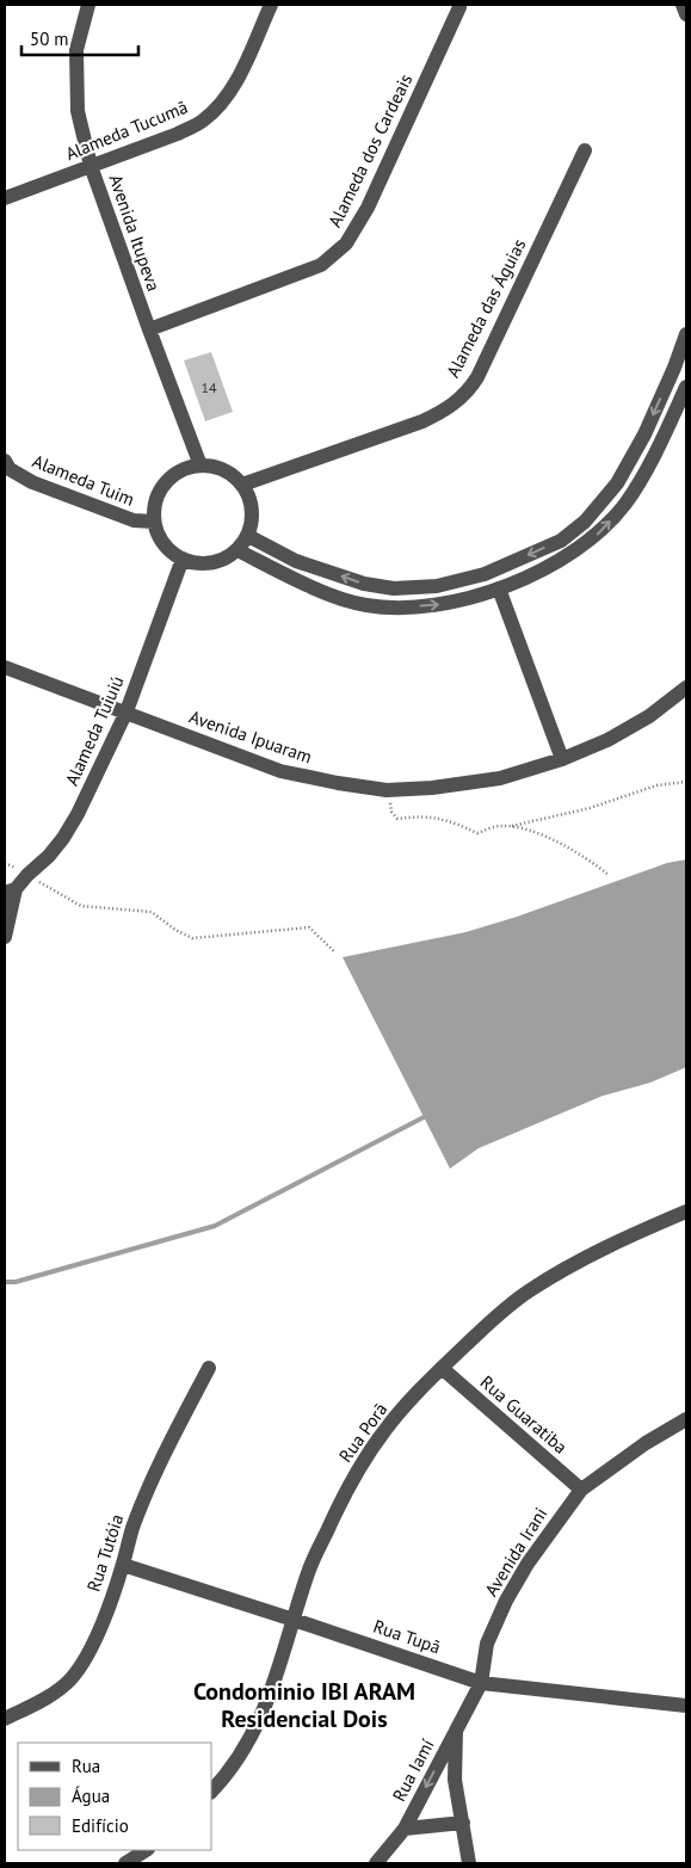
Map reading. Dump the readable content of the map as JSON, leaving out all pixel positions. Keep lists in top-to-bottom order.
{
  "streets": {
    "street": [
      "Alameda Tucumã",
      "Alameda dos Cardeais",
      "Avenida Itupeva",
      "Alameda das Águias",
      "Alameda Tuim",
      "Alameda Tuiuiú",
      "Avenida Ipuaram",
      "Rua Guaratiba",
      "Rua Porã",
      "Avenida Irani",
      "Rua Tutóia",
      "Rua Tupã",
      "Rua Iamí"
    ]
  },
  "crossings": [
    ["Alameda Tucumã", "Avenida Itupeva"],
    ["Alameda dos Cardeais", "Avenida Itupeva"],
    ["Avenida Itupeva", "Alameda das Águias"],
    ["Avenida Itupeva", "Alameda Tuim"],
    ["Avenida Itupeva", "Alameda Tuiuiú"],
    ["Alameda das Águias", "Alameda Tuim"],
    ["Alameda das Águias", "Alameda Tuiuiú"],
    ["Alameda Tuim", "Alameda Tuiuiú"],
    ["Alameda Tuiuiú", "Avenida Ipuaram"],
    ["Rua Guaratiba", "Rua Porã"],
    ["Rua Guaratiba", "Avenida Irani"],
    ["Rua Porã", "Rua Tupã"],
    ["Avenida Irani", "Rua Tupã"],
    ["Avenida Irani", "Rua Iamí"],
    ["Rua Tutóia", "Rua Tupã"]
  ],
  "one_way": ["Rua Iamí"],
  "districts": ["Condominio IBI ARAM Residencial Dois"],
  "house_numbers": ["14"],
  "legend": ["Rua", "Água", "Edifício"],
  "scale_bar": "50 m"
}
